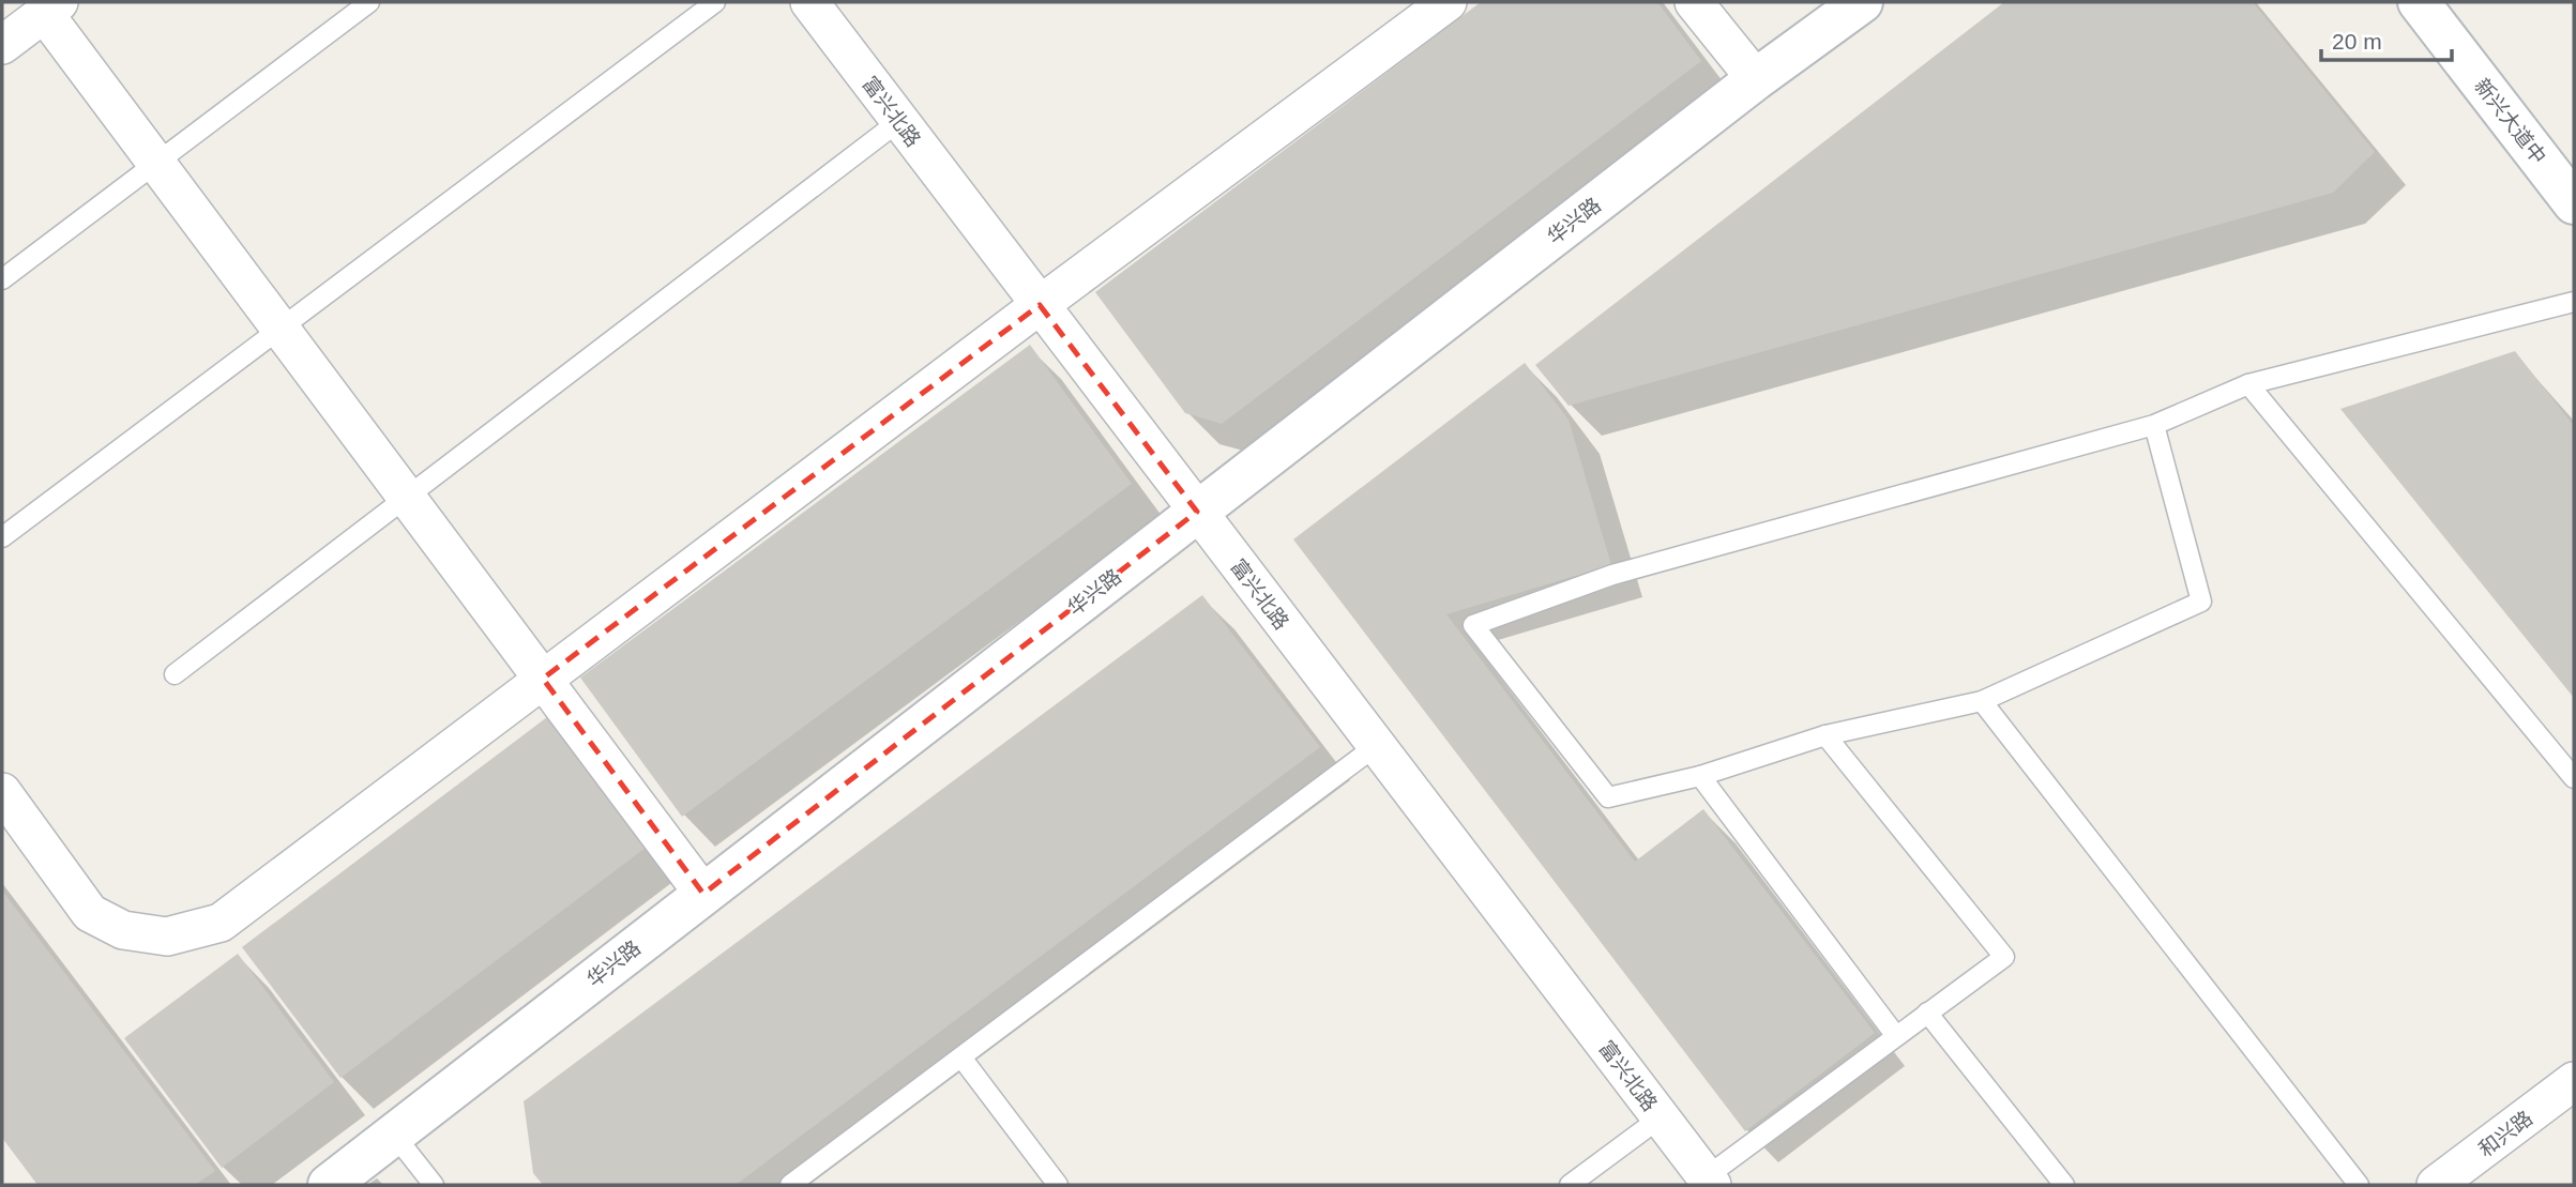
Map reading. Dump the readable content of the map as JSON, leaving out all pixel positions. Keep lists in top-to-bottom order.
{
  "streets": {
    "main road": ["新兴大道中", "华兴路"],
    "street": ["富兴北路", "和兴路"]
  },
  "crossings": [
    ["富兴北路", "华兴路"]
  ],
  "scale_bar": "20 m"
}
